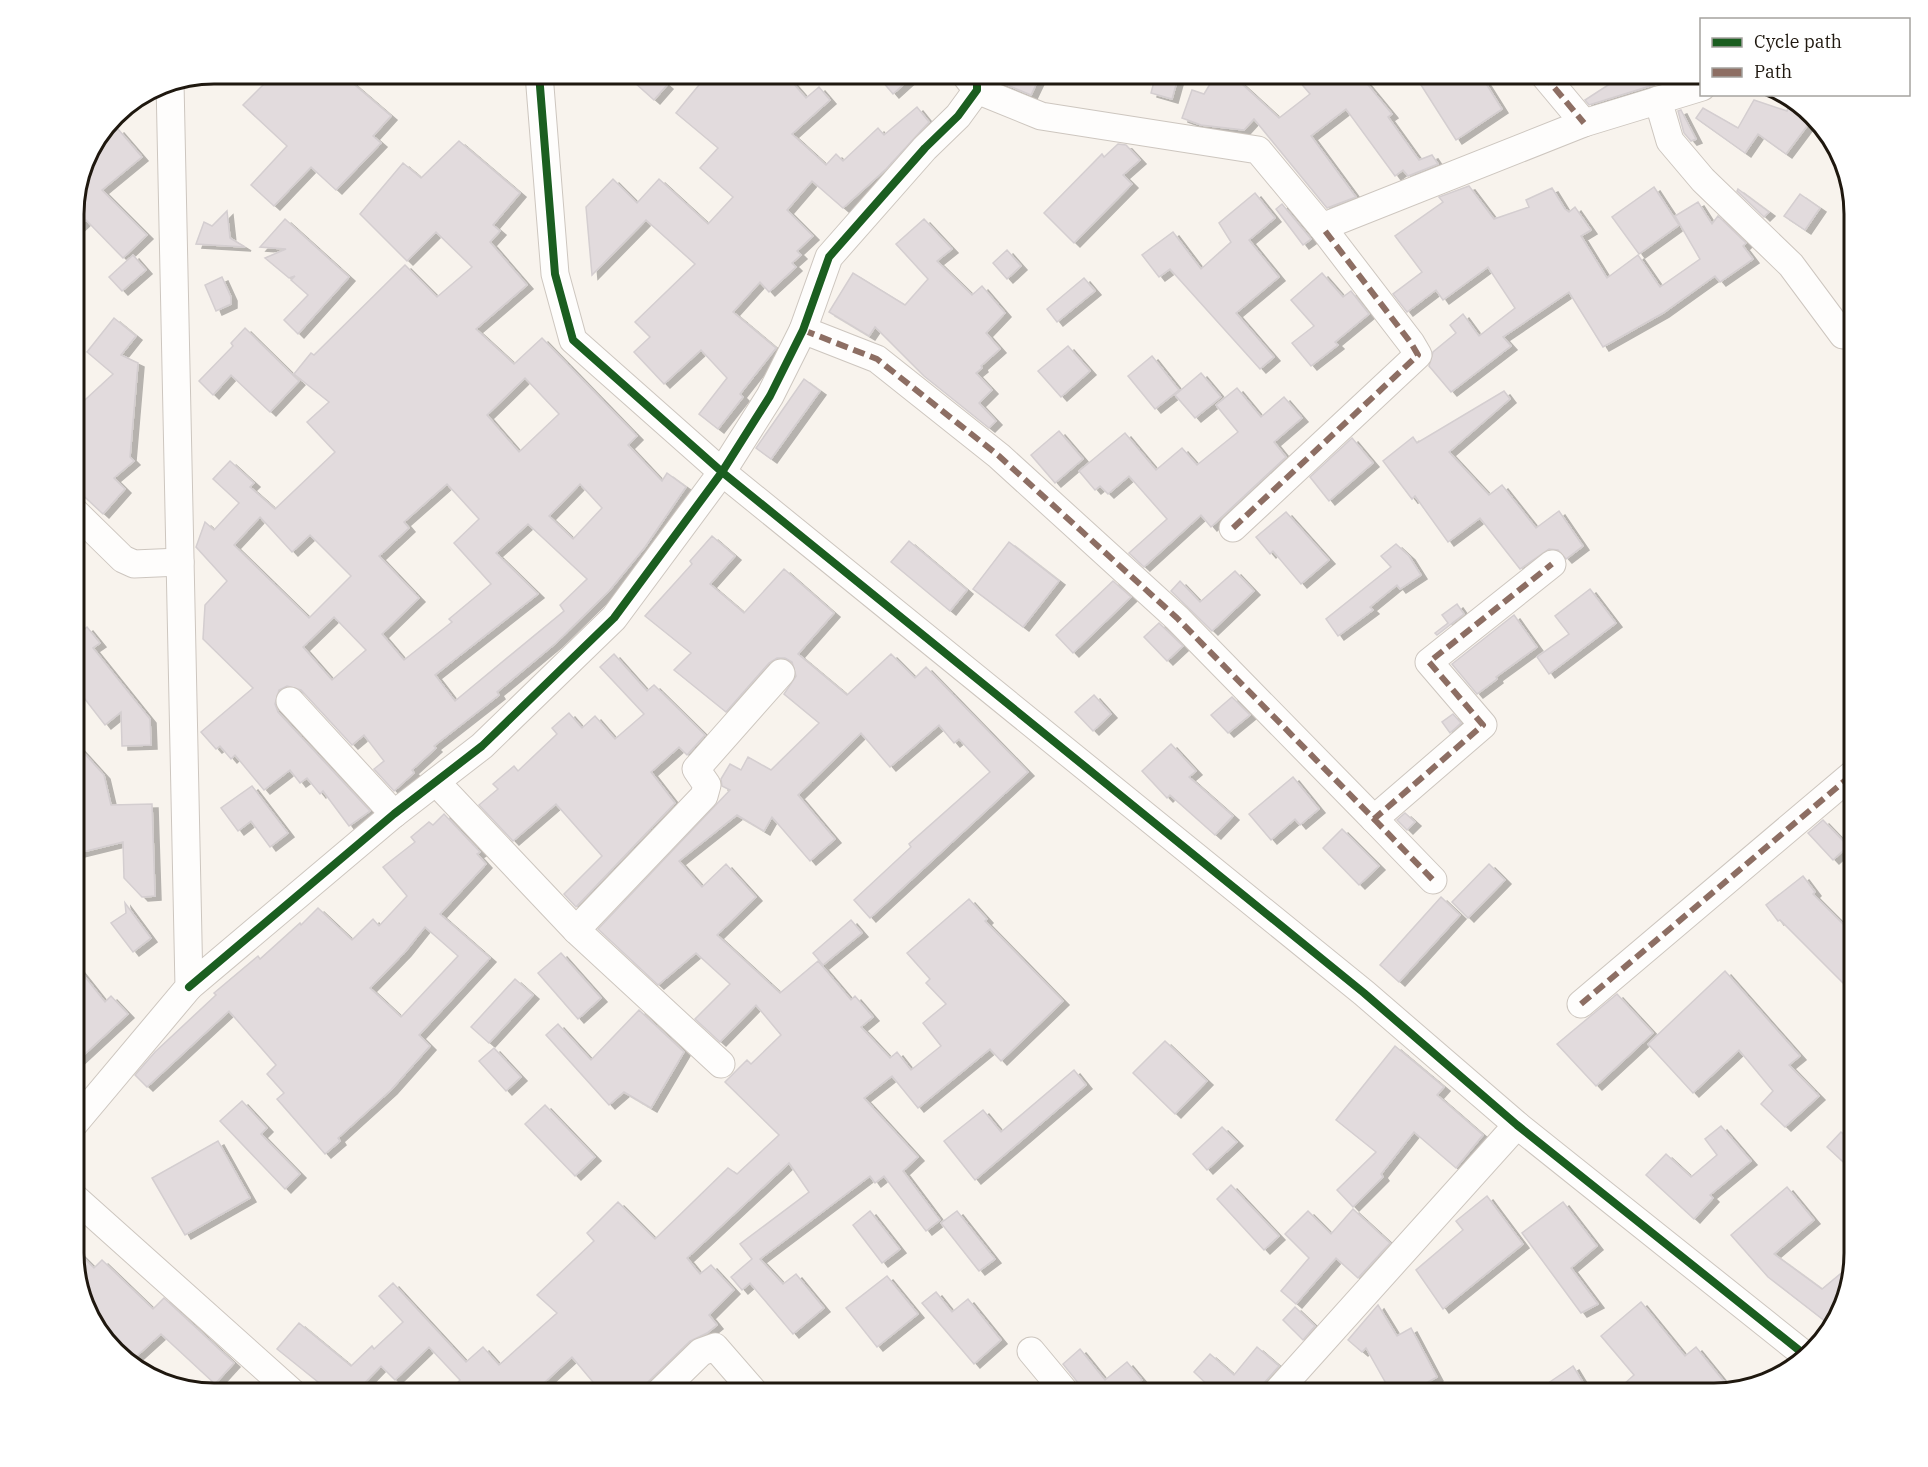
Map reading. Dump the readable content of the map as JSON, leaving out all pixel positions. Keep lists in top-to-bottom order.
{
  "legend": ["Cycle path", "Path"]
}
